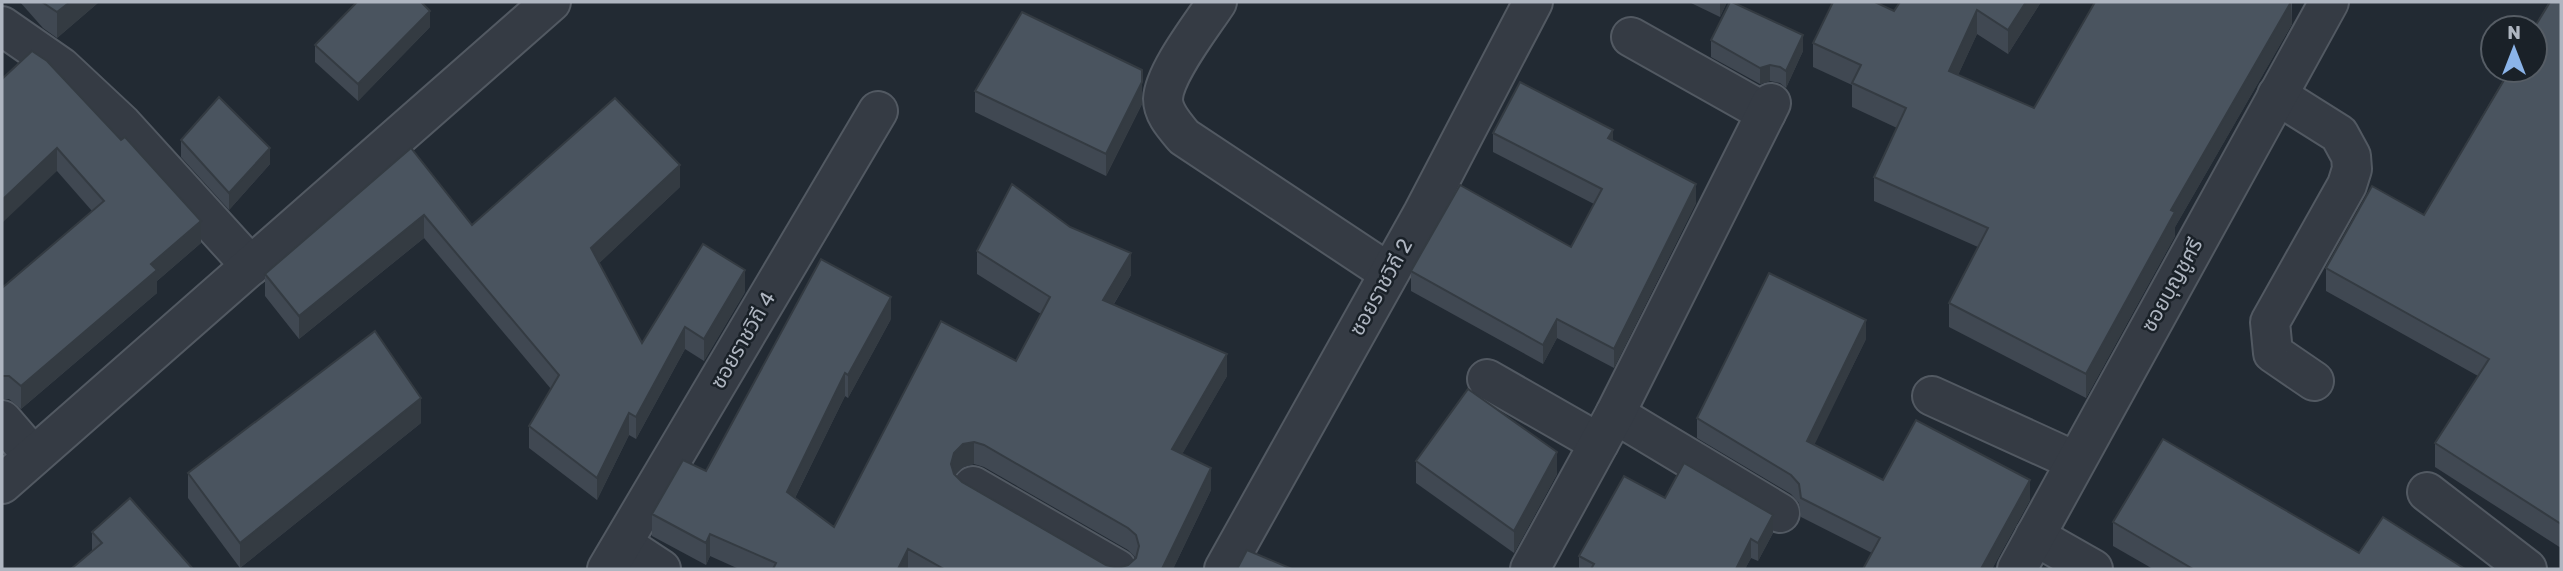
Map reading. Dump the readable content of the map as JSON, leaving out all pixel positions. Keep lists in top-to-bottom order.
{
  "streets": {
    "street": ["ซอยบุญชูศรี", "ซอยราชวิถี 2", "ซอยราชวิถี 4"]
  },
  "north": "top"
}
